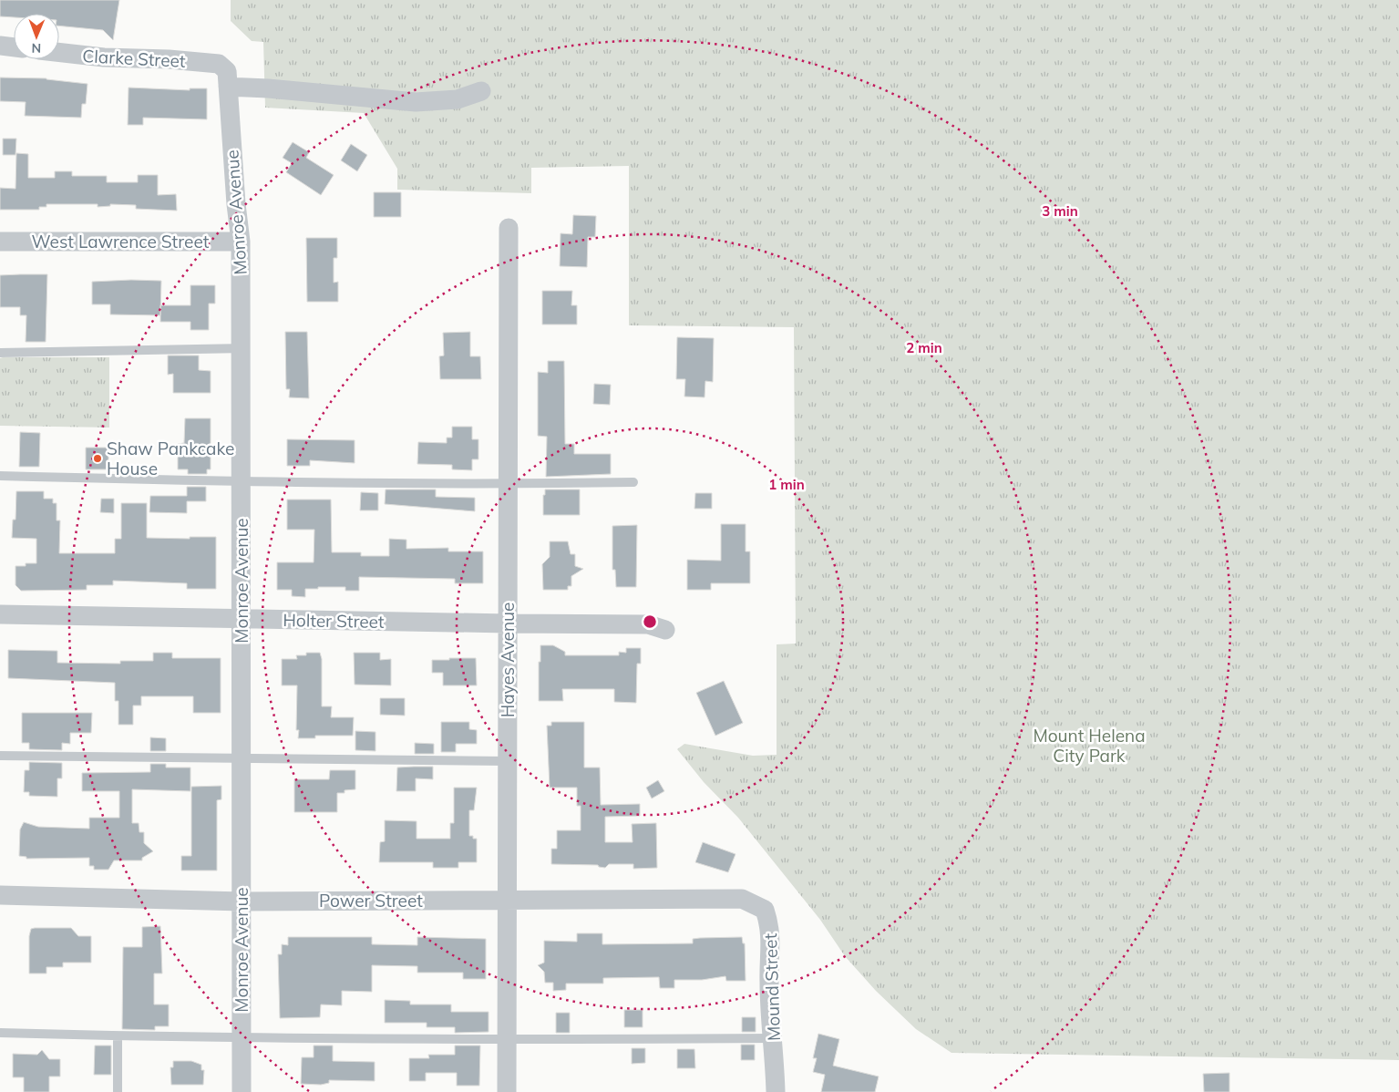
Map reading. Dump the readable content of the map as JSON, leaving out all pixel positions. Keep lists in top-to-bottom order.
{
  "streets": {
    "street": [
      "Clarke Street",
      "Monroe Avenue",
      "West Lawrence Street",
      "Holter Street",
      "Hayes Avenue",
      "Power Street",
      "Mound Street"
    ]
  },
  "crossings": [
    ["Clarke Street", "Monroe Avenue"],
    ["Monroe Avenue", "West Lawrence Street"],
    ["Monroe Avenue", "Holter Street"],
    ["Monroe Avenue", "Power Street"],
    ["Holter Street", "Hayes Avenue"],
    ["Hayes Avenue", "Power Street"],
    ["Power Street", "Mound Street"]
  ],
  "parks": ["Mount Helena City Park"],
  "places": ["Shaw Pankcake House"],
  "north": "bottom",
  "rings": ["3 min", "2 min", "1 min"]
}
